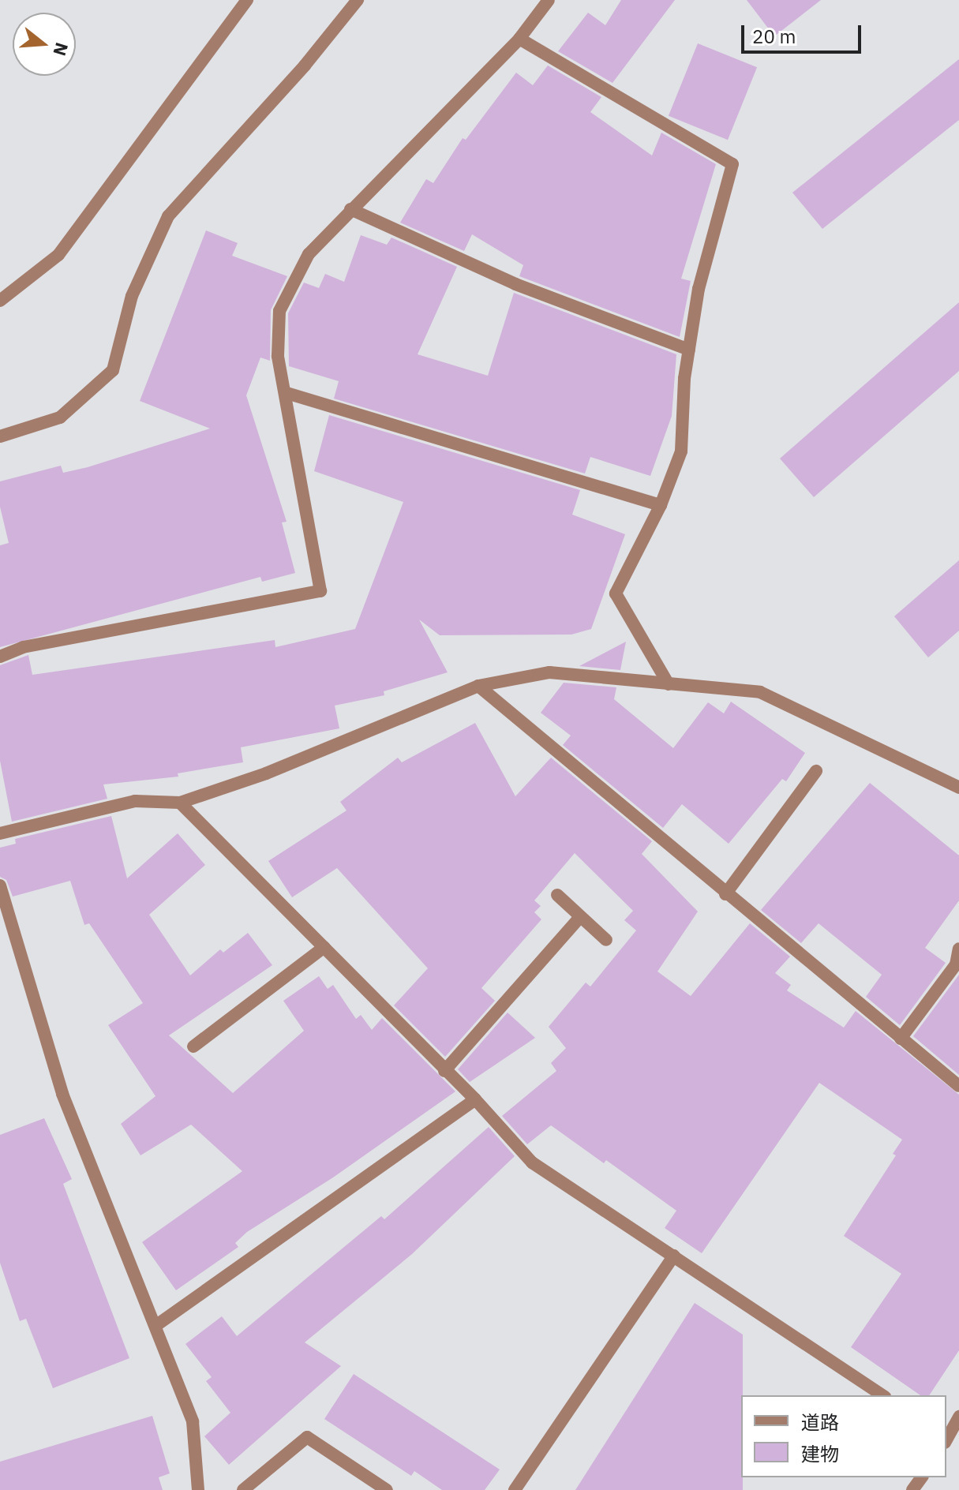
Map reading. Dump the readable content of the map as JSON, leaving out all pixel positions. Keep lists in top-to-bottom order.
{
  "legend": ["道路", "建物"],
  "scale_bar": "20 m",
  "north": "right"
}
